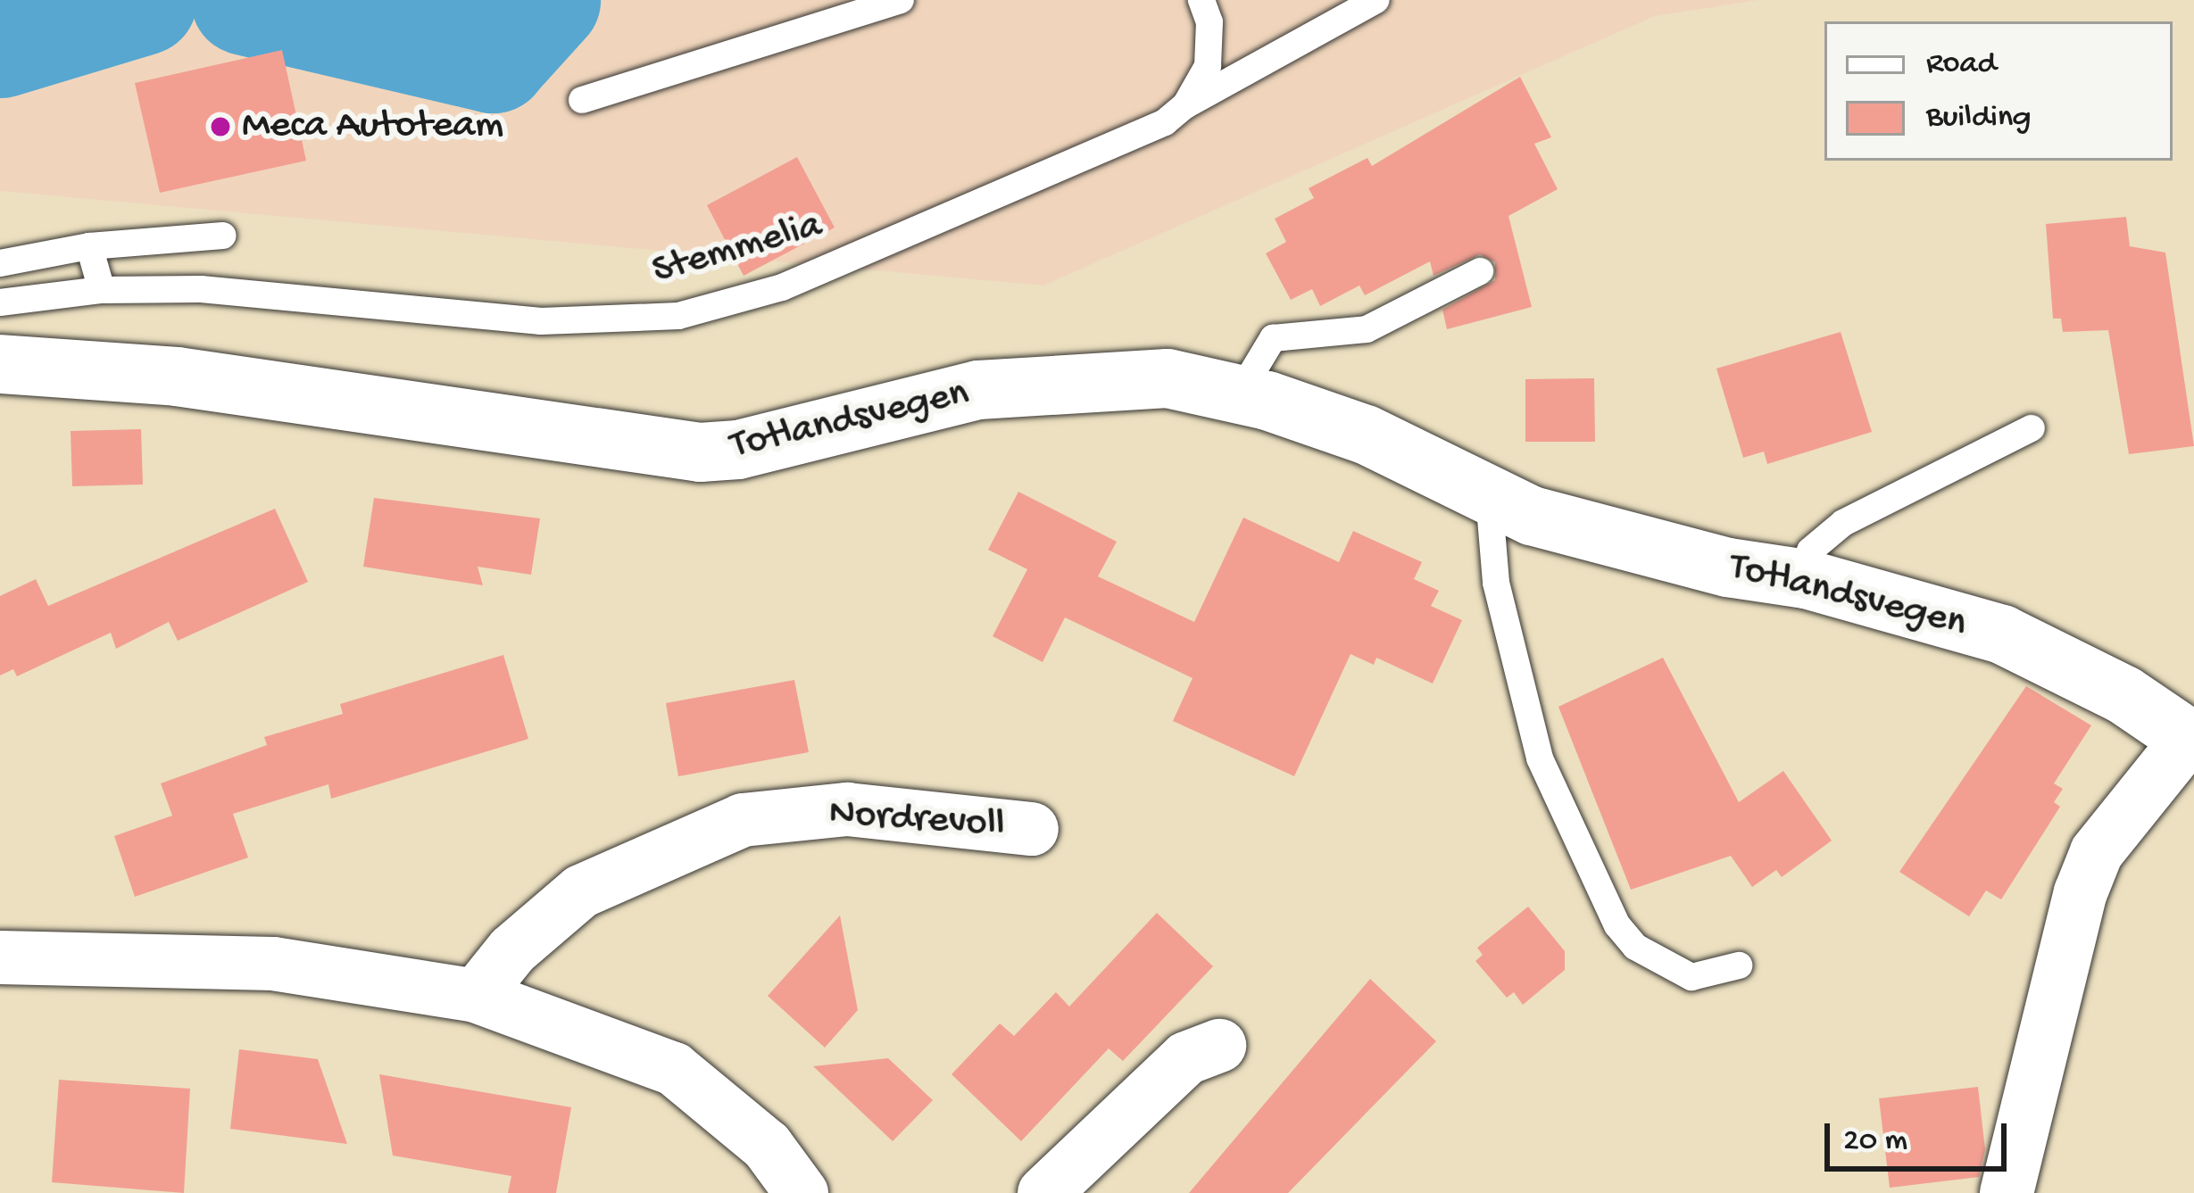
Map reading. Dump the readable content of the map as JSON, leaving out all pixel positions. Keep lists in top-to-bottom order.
{
  "streets": {
    "main road": ["Totlandsvegen"],
    "street": ["Nordrevoll"],
    "lane": ["Stemmelia"]
  },
  "places": ["Meca Autoteam"],
  "legend": ["Road", "Building"],
  "scale_bar": "20 m"
}
